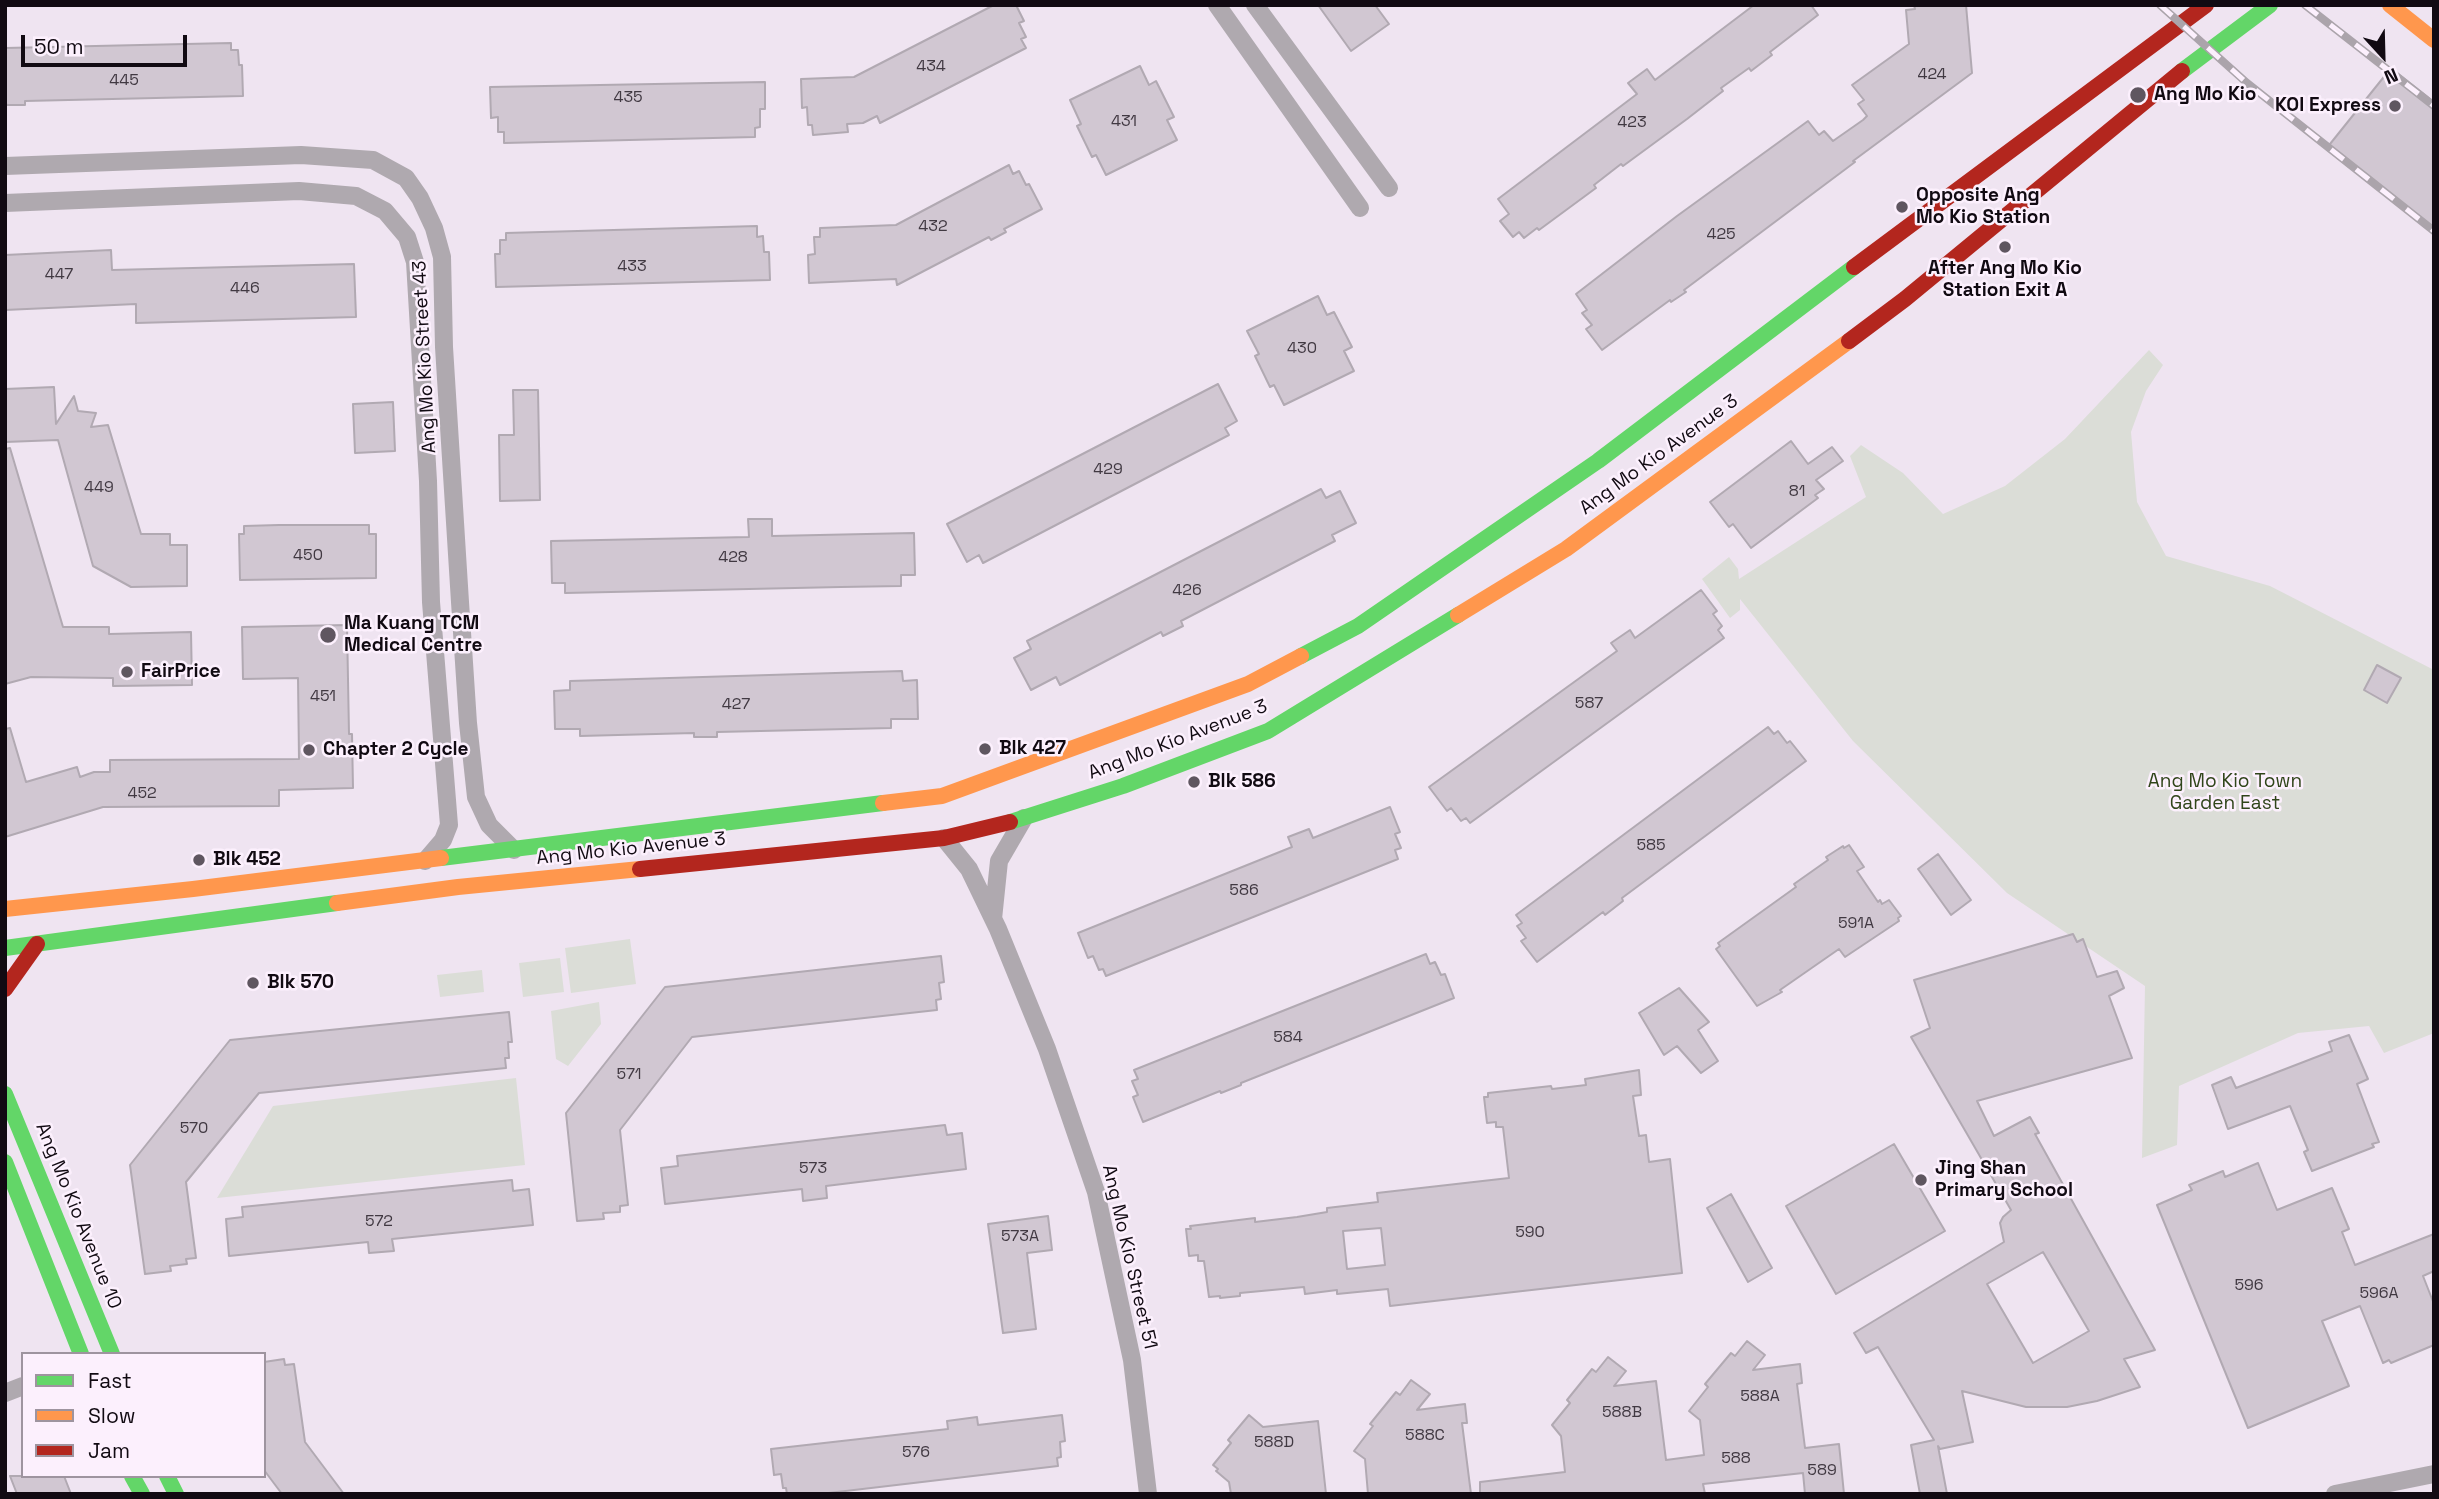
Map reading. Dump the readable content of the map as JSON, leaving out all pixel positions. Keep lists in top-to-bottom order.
{
  "streets": {
    "main road": ["Ang Mo Kio Avenue 3", "Ang Mo Kio Avenue 10"],
    "street": ["Ang Mo Kio Street 43", "Ang Mo Kio Street 51"]
  },
  "crossings": [
    ["Ang Mo Kio Street 43", "Ang Mo Kio Avenue 3"],
    ["Ang Mo Kio Avenue 3", "Ang Mo Kio Street 51"]
  ],
  "parks": ["Ang Mo Kio Town Garden East"],
  "places": [
    "Ang Mo Kio",
    "KOI Express",
    "Opposite Ang Mo Kio Station",
    "After Ang Mo Kio Station Exit A",
    "Ma Kuang TCM Medical Centre",
    "FairPrice",
    "Blk 427",
    "Chapter 2 Cycle",
    "Blk 586",
    "Blk 452",
    "Blk 570",
    "Jing Shan Primary School"
  ],
  "house_numbers": [
    "434",
    "424",
    "445",
    "435",
    "431",
    "423",
    "432",
    "425",
    "433",
    "447",
    "446",
    "430",
    "429",
    "449",
    "81",
    "450",
    "428",
    "426",
    "451",
    "587",
    "427",
    "452",
    "585",
    "586",
    "591A",
    "584",
    "571",
    "570",
    "573",
    "572",
    "590",
    "573A",
    "596",
    "596A",
    "588A",
    "588B",
    "588C",
    "588D",
    "576",
    "588",
    "589"
  ],
  "legend": ["Fast", "Slow", "Jam"],
  "scale_bar": "50 m",
  "north": "bottom"
}
